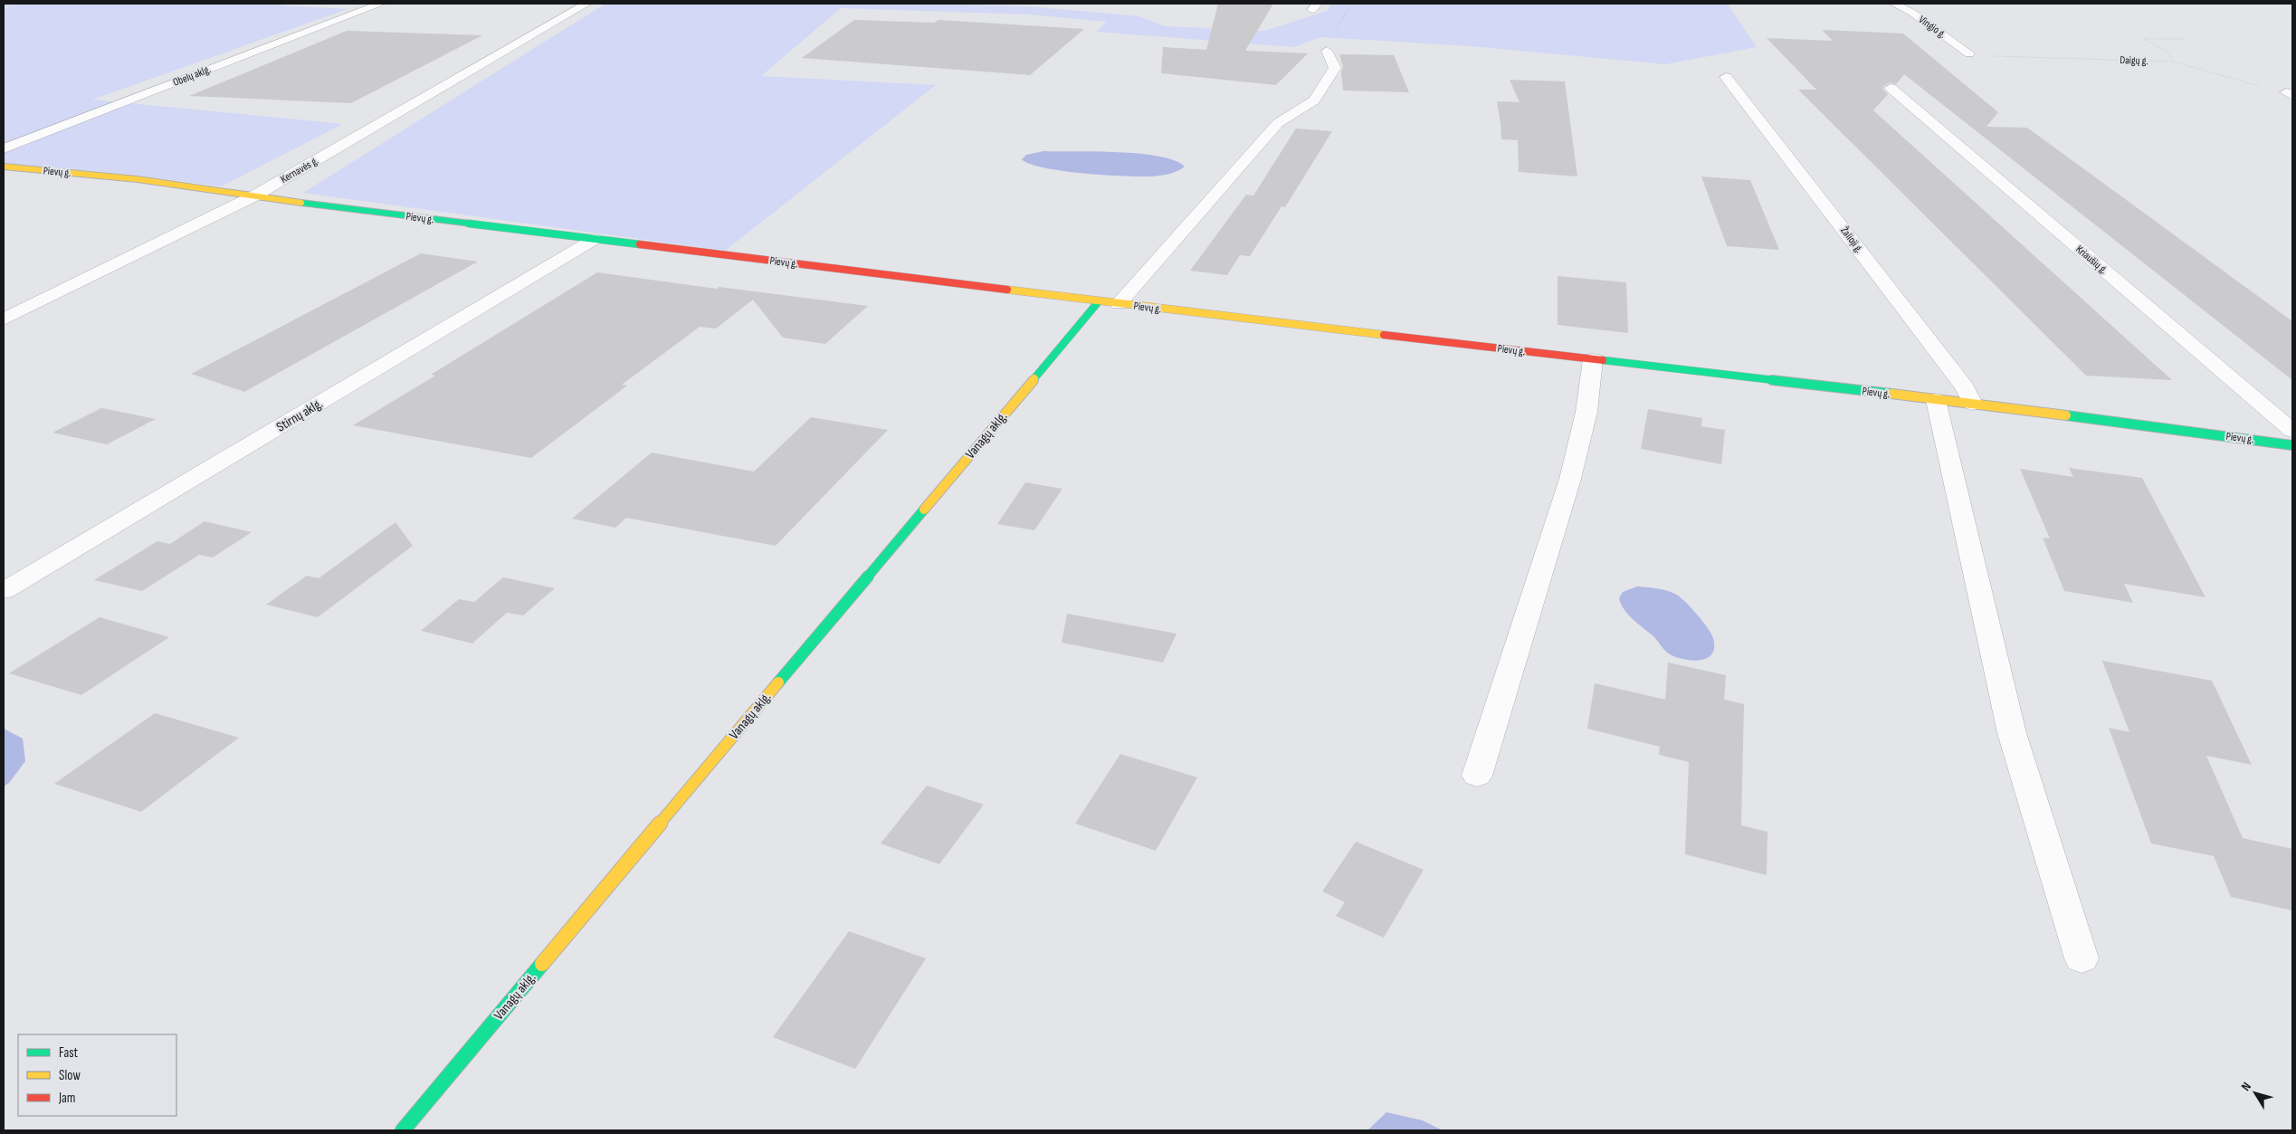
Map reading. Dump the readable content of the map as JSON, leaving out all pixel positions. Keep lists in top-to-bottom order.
{
  "streets": {
    "street": [
      "Vingio g.",
      "Obelų aklg.",
      "Kernavės g.",
      "Pievų g.",
      "Žalioji g.",
      "Kriaušių g.",
      "Stirnų aklg.",
      "Vanagų aklg."
    ],
    "path": ["Daigų g."]
  },
  "crossings": [
    ["Vingio g.", "Daigų g."],
    ["Kernavės g.", "Pievų g."],
    ["Pievų g.", "Žalioji g."],
    ["Pievų g.", "Stirnų aklg."],
    ["Pievų g.", "Vanagų aklg."]
  ],
  "legend": ["Fast", "Slow", "Jam"],
  "north": "top left"
}
